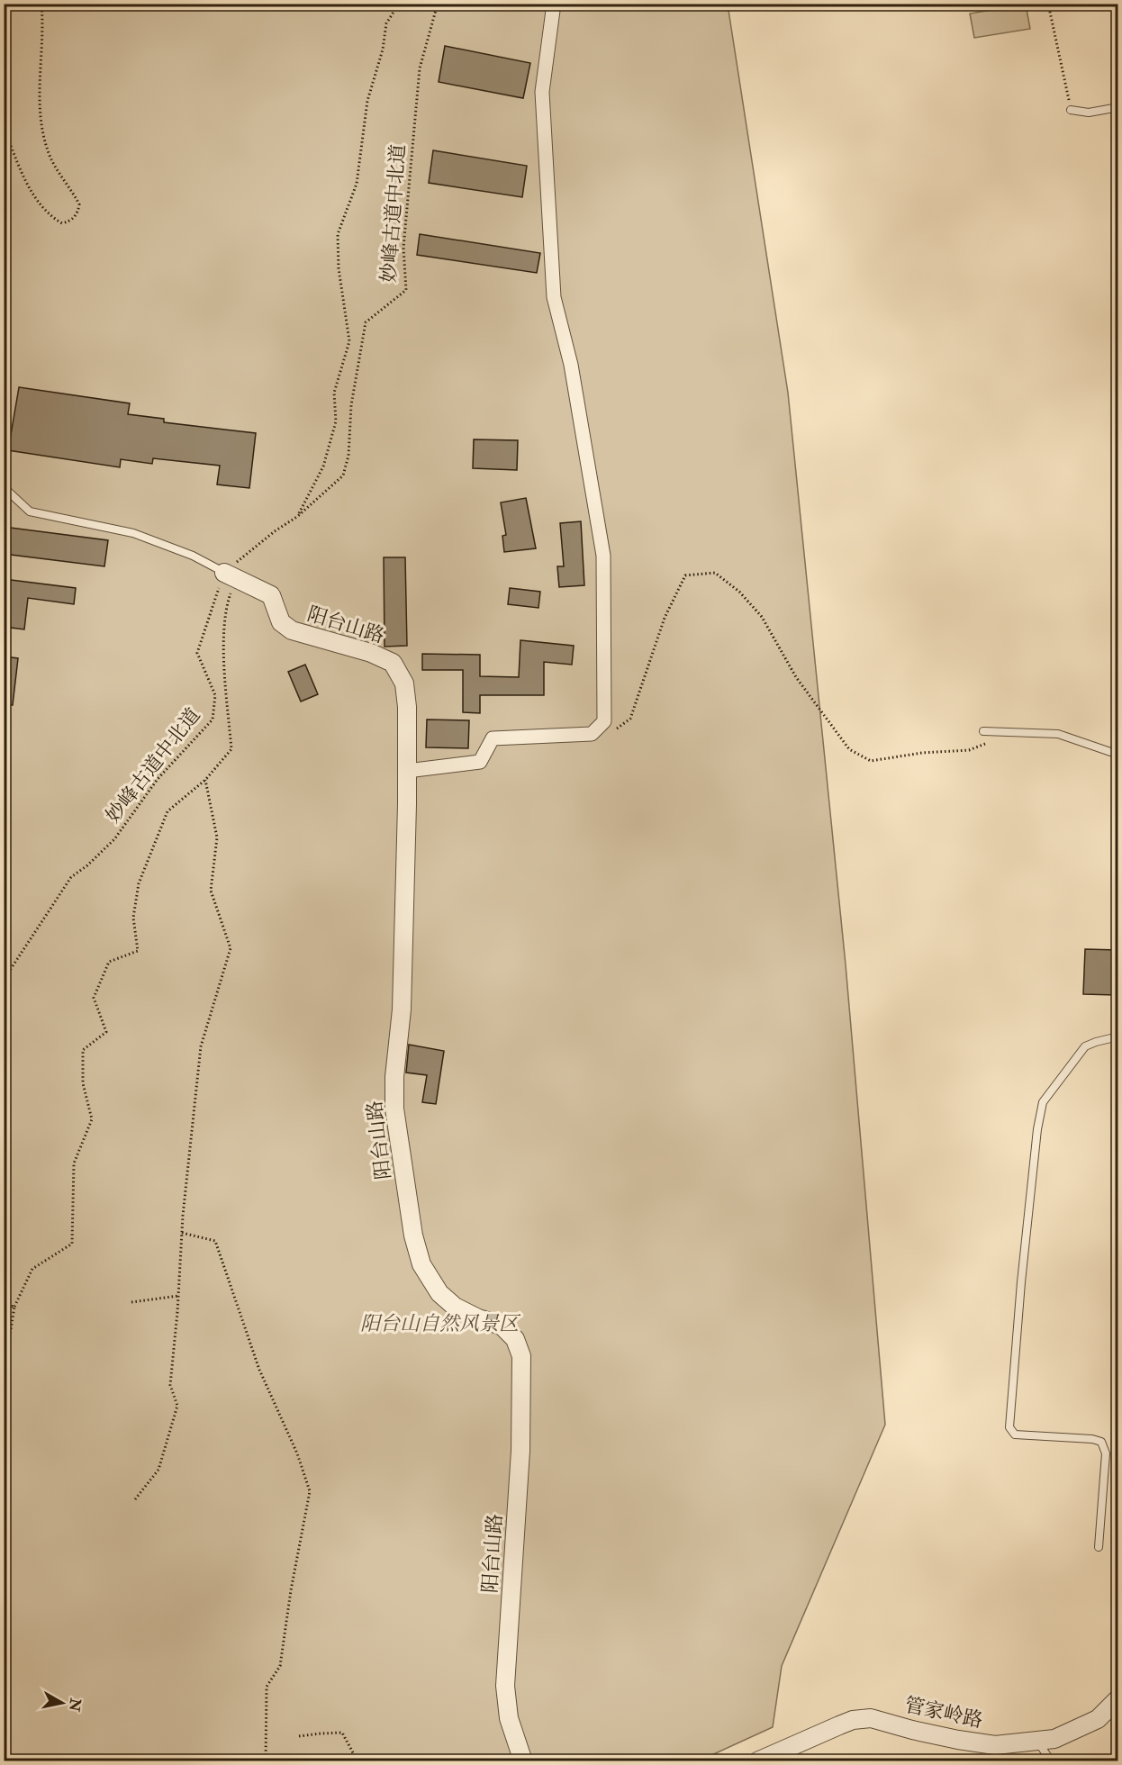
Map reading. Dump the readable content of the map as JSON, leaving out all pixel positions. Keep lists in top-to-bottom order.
{
  "streets": {
    "street": ["阳台山路", "管家岭路"],
    "path": ["妙峰古道中北道"]
  },
  "crossings": [
    ["妙峰古道中北道", "阳台山路"]
  ],
  "parks": ["阳台山自然风景区"],
  "north": "right"
}
